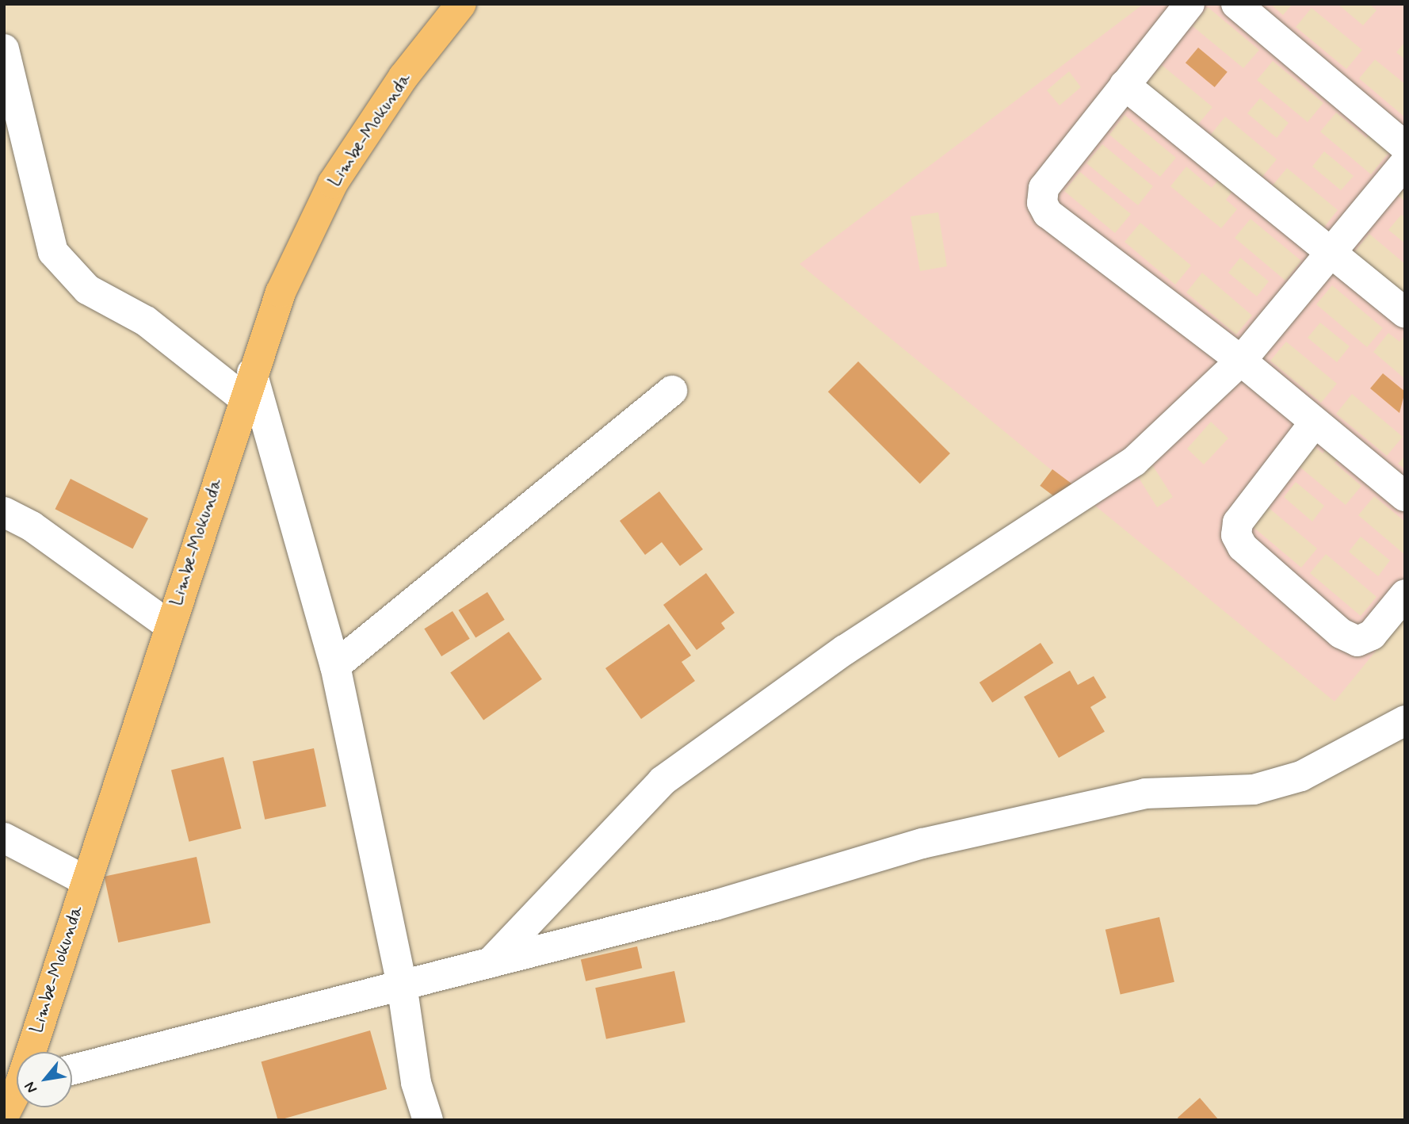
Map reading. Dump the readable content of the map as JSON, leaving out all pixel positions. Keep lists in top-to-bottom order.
{
  "streets": {
    "main road": ["Limbe-Mokunda"]
  },
  "north": "bottom left"
}
